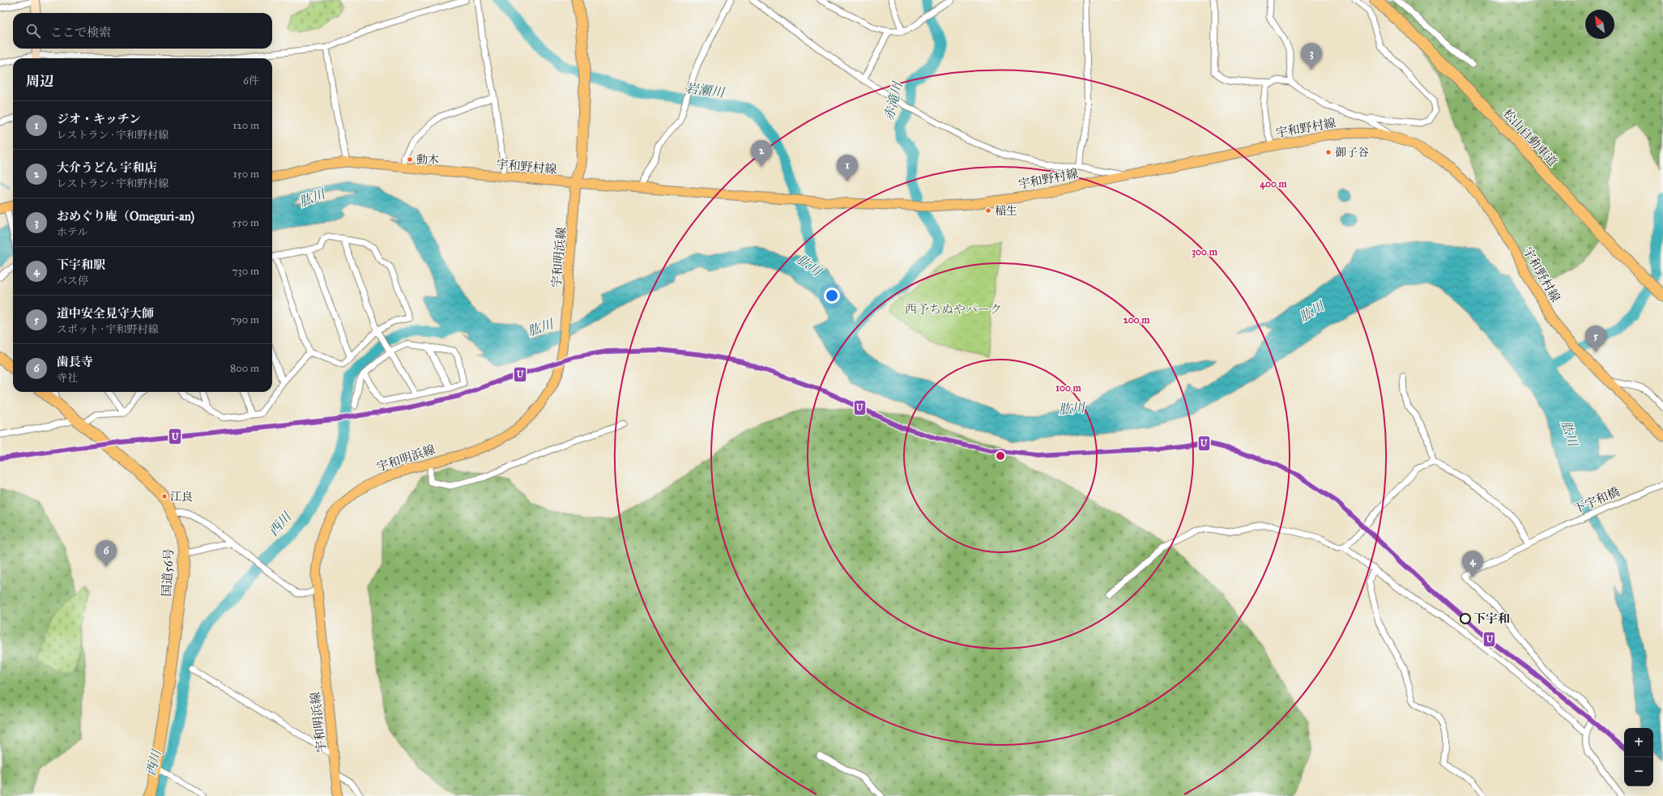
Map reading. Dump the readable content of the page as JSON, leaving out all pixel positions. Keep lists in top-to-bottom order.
{
  "streets": {
    "highway": ["松山自動車道", "国道56号"],
    "main road": ["宇和野村線", "宇和明浜線"],
    "street": ["下宇和橋"]
  },
  "crossings": [
    ["宇和野村線", "宇和明浜線"]
  ],
  "water": [
    "岩瀬川",
    "赤滝川",
    "肱川",
    "西川"
  ],
  "parks": ["西予ちぬやパーク"],
  "places": [
    "御子谷",
    "動木",
    "稲生",
    "江良",
    "下宇和"
  ],
  "lines": ["transit line U"],
  "north": "top left",
  "page": {
    "search": "ここで検索",
    "pins": [
      "3",
      "2",
      "1",
      "5",
      "6",
      "4"
    ],
    "heading": ["周辺", "6件"],
    "list": [
      {
        "mark": "1",
        "name": "ジオ・キッチン",
        "note": "レストラン · 宇和野村線",
        "value": "120 m"
      },
      {
        "mark": "2",
        "name": "大介うどん 宇和店",
        "note": "レストラン · 宇和野村線",
        "value": "150 m"
      },
      {
        "mark": "3",
        "name": "おめぐり庵（Omeguri-an)",
        "note": "ホテル",
        "value": "550 m"
      },
      {
        "mark": "4",
        "name": "下宇和駅",
        "note": "バス停",
        "value": "730 m"
      },
      {
        "mark": "5",
        "name": "道中安全見守大師",
        "note": "スポット · 宇和野村線",
        "value": "790 m"
      },
      {
        "mark": "6",
        "name": "歯長寺",
        "note": "寺社",
        "value": "800 m"
      }
    ],
    "map_buttons": ["+", "−"]
  },
  "rings": [
    "400 m",
    "300 m",
    "200 m",
    "100 m"
  ]
}
